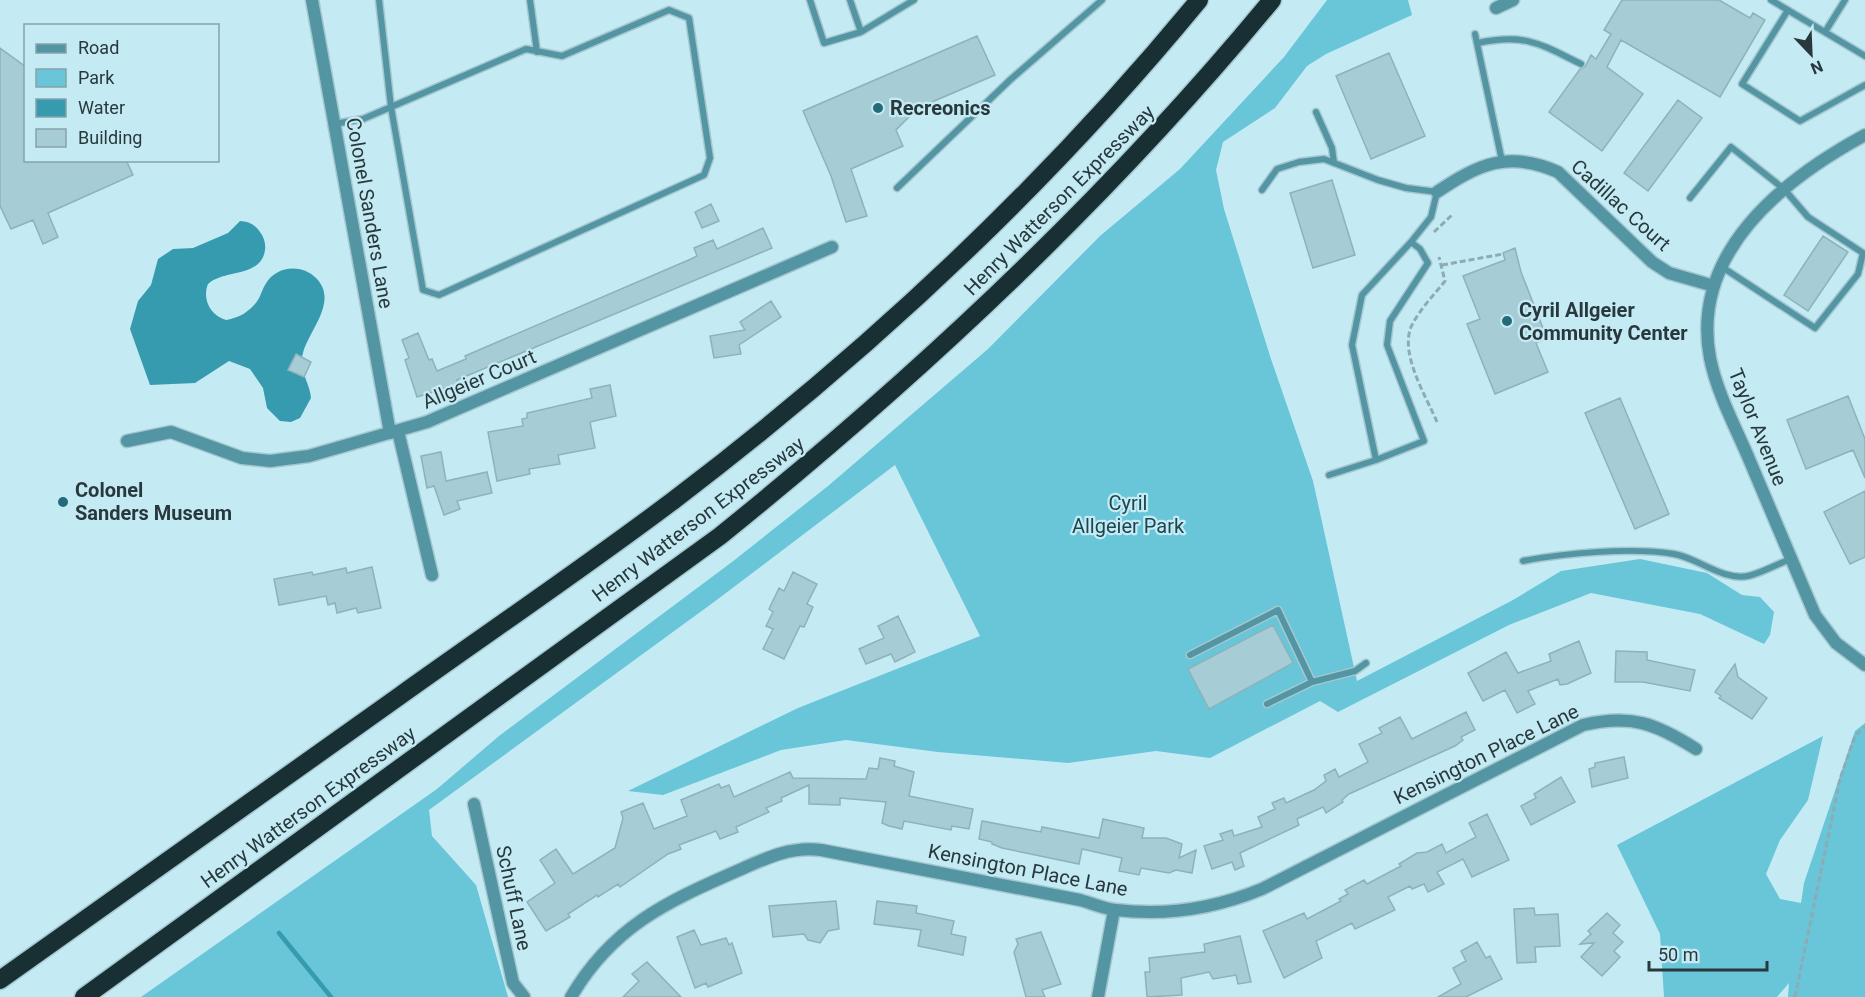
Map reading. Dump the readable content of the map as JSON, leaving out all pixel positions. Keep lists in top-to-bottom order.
{
  "streets": {
    "highway": ["Henry Watterson Expressway"],
    "street": [
      "Cadillac Court",
      "Colonel Sanders Lane",
      "Allgeier Court",
      "Taylor Avenue",
      "Kensington Place Lane",
      "Schuff Lane"
    ]
  },
  "crossings": [
    ["Cadillac Court", "Taylor Avenue"],
    ["Colonel Sanders Lane", "Allgeier Court"]
  ],
  "parks": ["Cyril Allgeier Park"],
  "places": ["Recreonics", "Cyril Allgeier Community Center", "Colonel Sanders Museum"],
  "legend": [
    "Road",
    "Park",
    "Water",
    "Building"
  ],
  "scale_bar": "50 m",
  "north": "bottom right"
}
